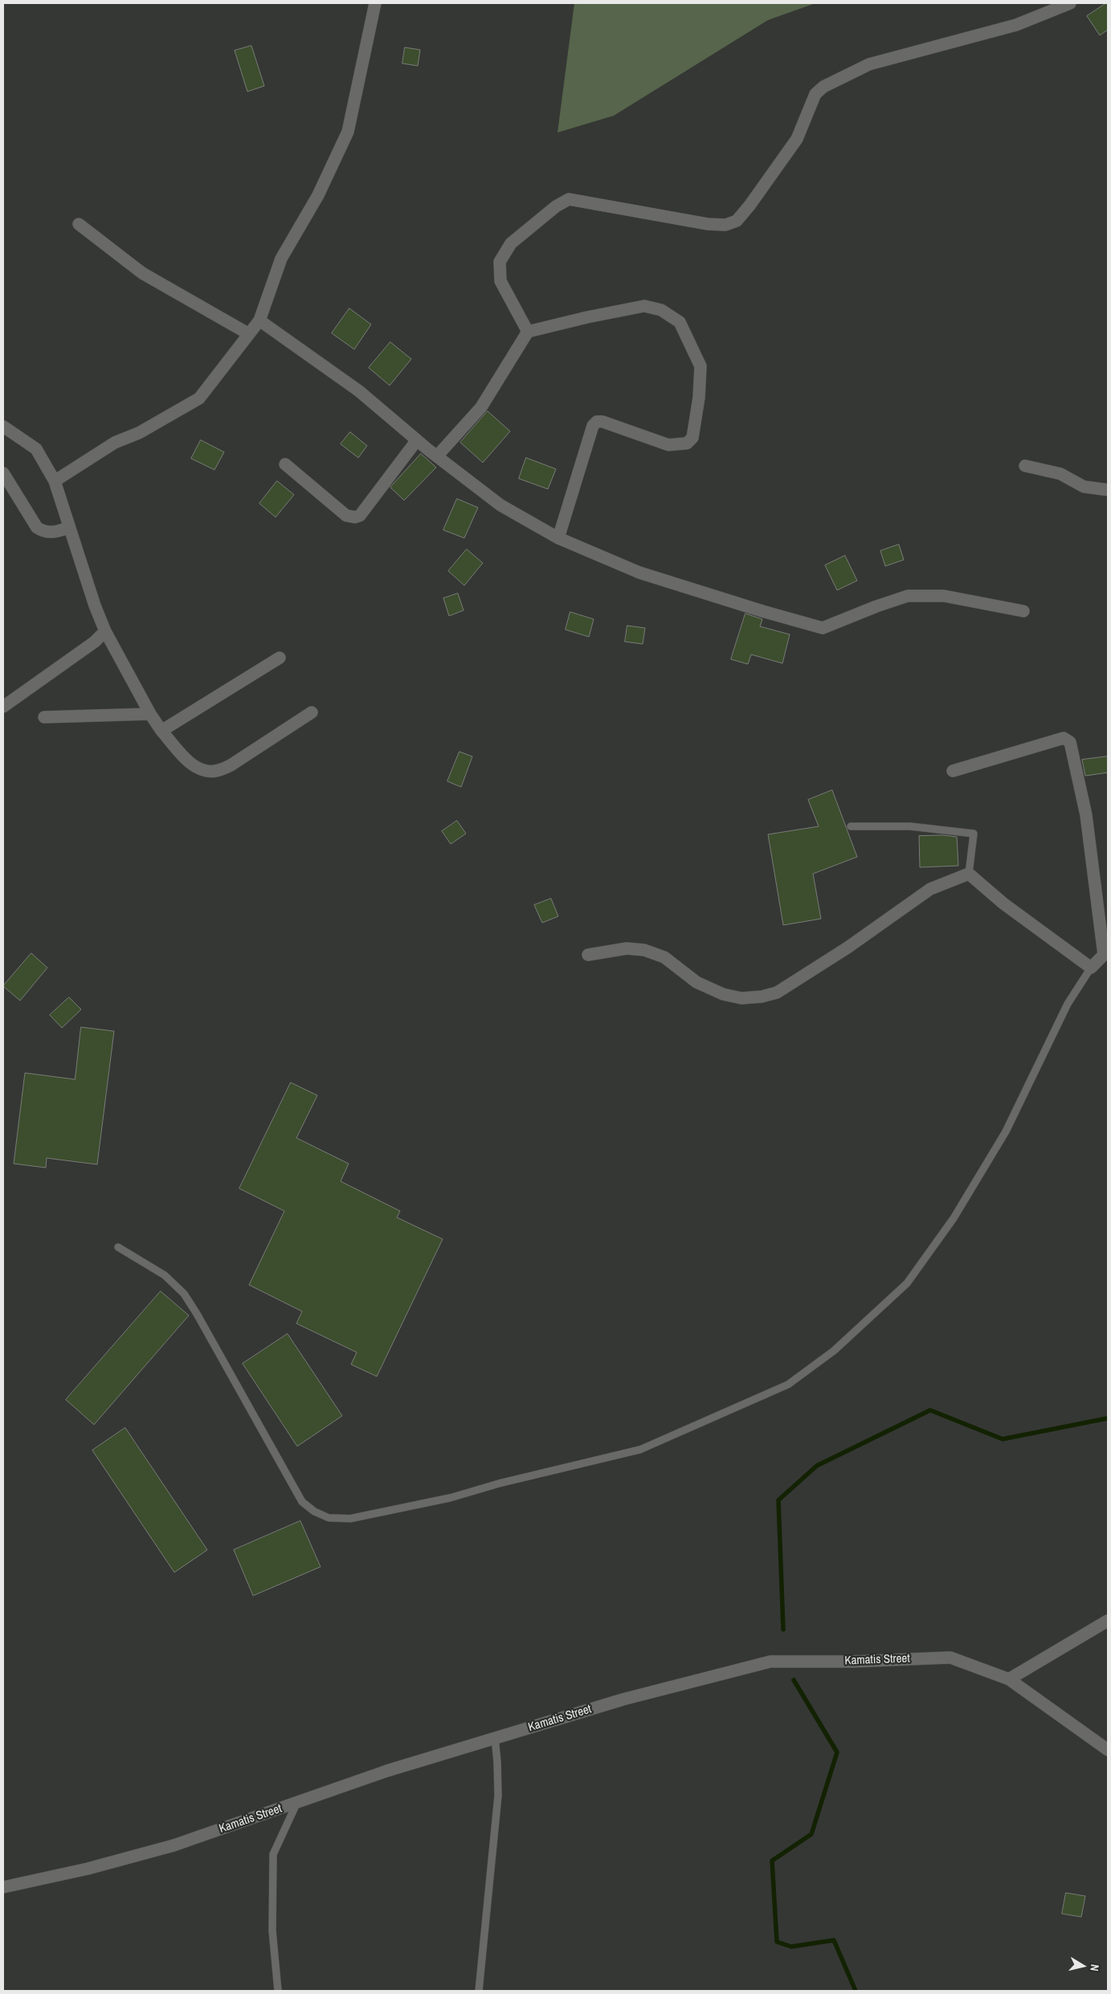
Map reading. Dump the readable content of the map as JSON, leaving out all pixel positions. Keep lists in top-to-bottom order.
{
  "streets": {
    "street": ["Kamatis Street"]
  },
  "north": "right"
}
